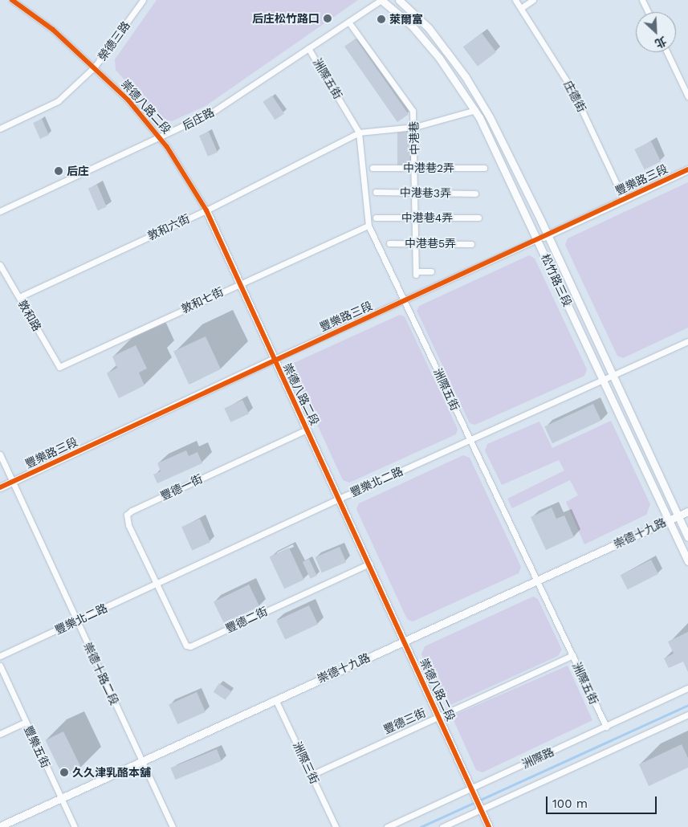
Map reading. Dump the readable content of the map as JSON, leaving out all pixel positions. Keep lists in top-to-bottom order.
{
  "streets": {
    "street": [
      "榮德三路",
      "洲際五街",
      "庄德街",
      "崇德八路二段",
      "后庄路",
      "中港巷",
      "中港巷2弄",
      "豐樂路三段",
      "中港巷3弄",
      "中港巷4弄",
      "敦和六街",
      "中港巷5弄",
      "松竹路三段",
      "敦和七街",
      "敦和路",
      "豐樂北二路",
      "豐德一街",
      "崇德十九路",
      "豐德二街",
      "崇德十路二段",
      "豐德三街",
      "豐樂五街",
      "洲際路",
      "洲際三街"
    ]
  },
  "crossings": [
    ["榮德三路", "崇德八路二段"],
    ["洲際五街", "后庄路"],
    ["洲際五街", "豐樂路三段"],
    ["洲際五街", "敦和六街"],
    ["洲際五街", "敦和七街"],
    ["洲際五街", "豐樂北二路"],
    ["洲際五街", "崇德十九路"],
    ["洲際五街", "豐德三街"],
    ["洲際五街", "洲際路"],
    ["庄德街", "豐樂路三段"],
    ["崇德八路二段", "后庄路"],
    ["崇德八路二段", "豐樂路三段"],
    ["崇德八路二段", "敦和六街"],
    ["崇德八路二段", "敦和七街"],
    ["崇德八路二段", "豐樂北二路"],
    ["崇德八路二段", "豐德一街"],
    ["崇德八路二段", "崇德十九路"],
    ["崇德八路二段", "豐德二街"],
    ["崇德八路二段", "豐德三街"],
    ["崇德八路二段", "洲際路"],
    ["后庄路", "中港巷"],
    ["后庄路", "松竹路三段"],
    ["中港巷", "中港巷2弄"],
    ["中港巷", "中港巷3弄"],
    ["中港巷", "中港巷4弄"],
    ["中港巷", "中港巷5弄"],
    ["豐樂路三段", "松竹路三段"],
    ["豐樂路三段", "崇德十路二段"],
    ["敦和六街", "敦和路"],
    ["松竹路三段", "豐樂北二路"],
    ["松竹路三段", "崇德十九路"],
    ["敦和七街", "敦和路"],
    ["豐樂北二路", "豐德一街"],
    ["豐樂北二路", "豐德二街"],
    ["豐樂北二路", "崇德十路二段"],
    ["豐德一街", "豐德二街"],
    ["崇德十九路", "崇德十路二段"],
    ["崇德十九路", "豐樂五街"],
    ["崇德十九路", "洲際三街"],
    ["豐德三街", "洲際三街"]
  ],
  "places": [
    "后庄松竹路口",
    "萊爾富",
    "后庄",
    "久久津乳酪本舖"
  ],
  "scale_bar": "100 m",
  "north": "bottom right"
}
